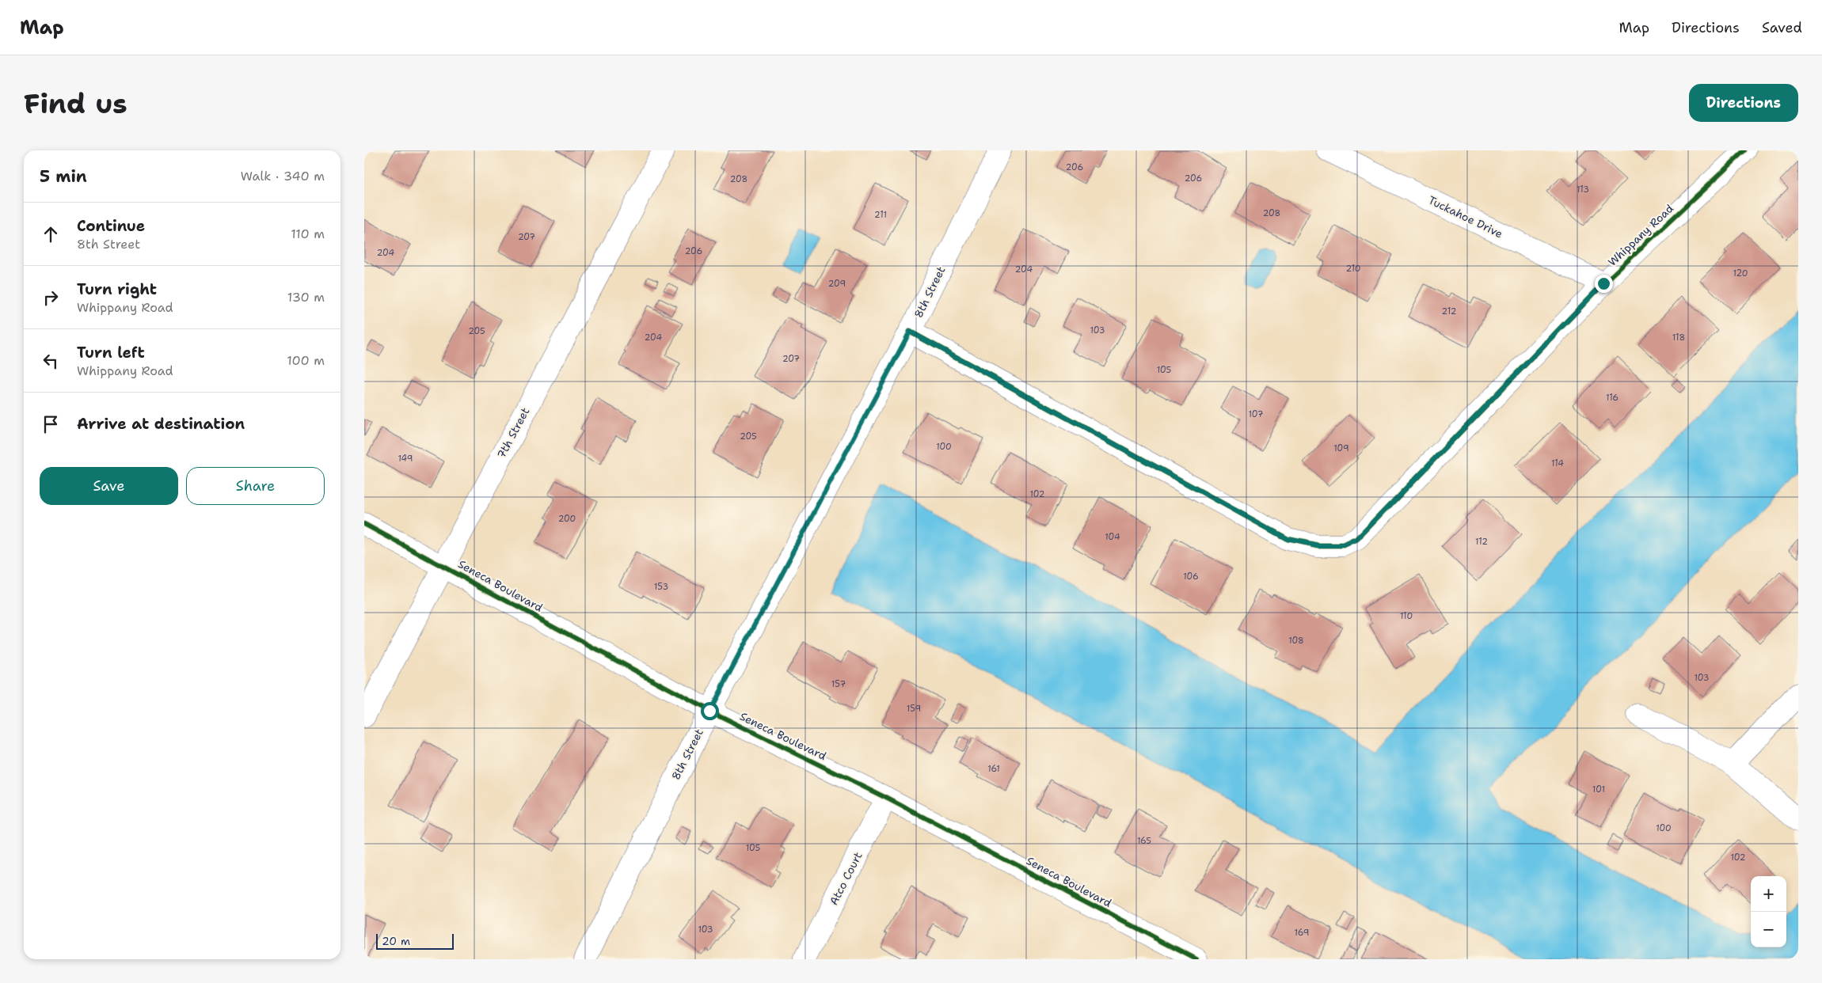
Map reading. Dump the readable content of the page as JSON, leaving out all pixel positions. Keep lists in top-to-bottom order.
{
  "streets": {
    "street": [
      "Tuckahoe Drive",
      "Whippany Road",
      "8th Street",
      "7th Street",
      "Seneca Boulevard",
      "Atco Court"
    ]
  },
  "crossings": [
    ["Tuckahoe Drive", "Whippany Road"],
    ["Whippany Road", "8th Street"],
    ["8th Street", "Seneca Boulevard"],
    ["7th Street", "Seneca Boulevard"],
    ["Seneca Boulevard", "Atco Court"]
  ],
  "house_numbers": [
    "206",
    "206",
    "208",
    "113",
    "208",
    "211",
    "207",
    "206",
    "204",
    "210",
    "204",
    "120",
    "209",
    "212",
    "103",
    "205",
    "204",
    "118",
    "207",
    "105",
    "116",
    "107",
    "205",
    "100",
    "109",
    "149",
    "114",
    "102",
    "200",
    "104",
    "112",
    "106",
    "153",
    "110",
    "108",
    "103",
    "157",
    "159",
    "161",
    "101",
    "100",
    "165",
    "105",
    "102",
    "103",
    "169"
  ],
  "scale_bar": "20 m",
  "page": {
    "header": "Map",
    "nav": ["Map", "Directions", "Saved"],
    "buttons": [
      "Directions",
      ["Save", "Share"]
    ],
    "title": "Find us",
    "heading": ["5 min", "Walk · 340 m"],
    "list": [
      ["Continue", "8th Street", "110 m"],
      ["Turn right", "Whippany Road", "130 m"],
      ["Turn left", "Whippany Road", "100 m"],
      "Arrive at destination"
    ],
    "map_buttons": ["+", "−"],
    "scale": "20 m"
  }
}
